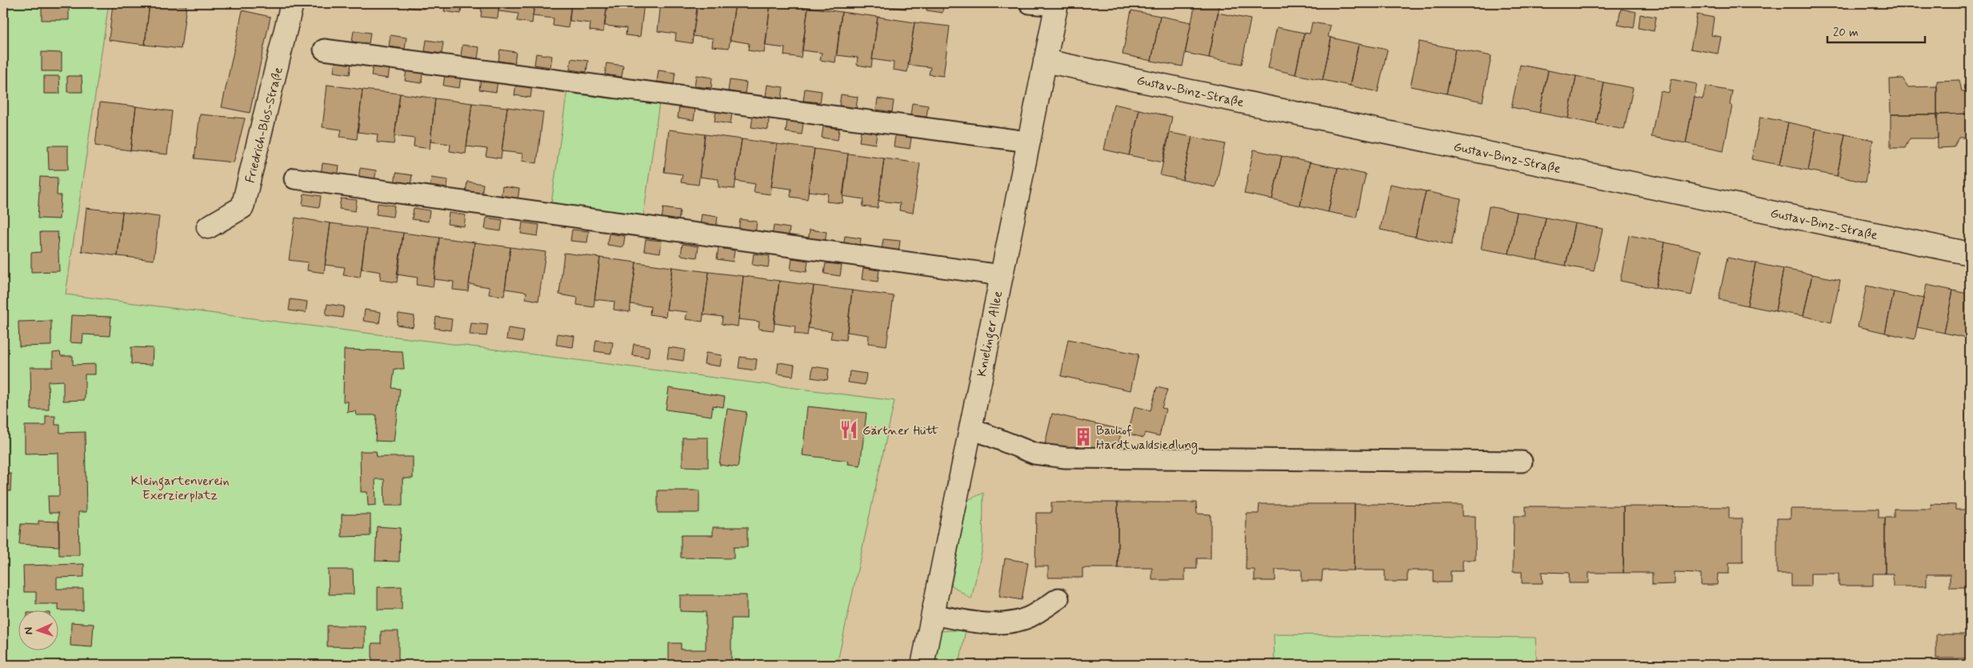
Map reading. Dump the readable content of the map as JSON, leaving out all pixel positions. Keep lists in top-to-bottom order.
{
  "streets": {
    "street": ["Gustav-Binz-Straße", "Friedrich-Blos-Straße", "Knielinger Allee"]
  },
  "crossings": [
    ["Gustav-Binz-Straße", "Knielinger Allee"]
  ],
  "parks": ["Kleingartenverein Exerzierplatz"],
  "places": {
    "restaurant": ["Gärtner Hütt"],
    "building": ["Bauhof Hardtwaldsiedlung"]
  },
  "scale_bar": "20 m",
  "north": "left"
}
